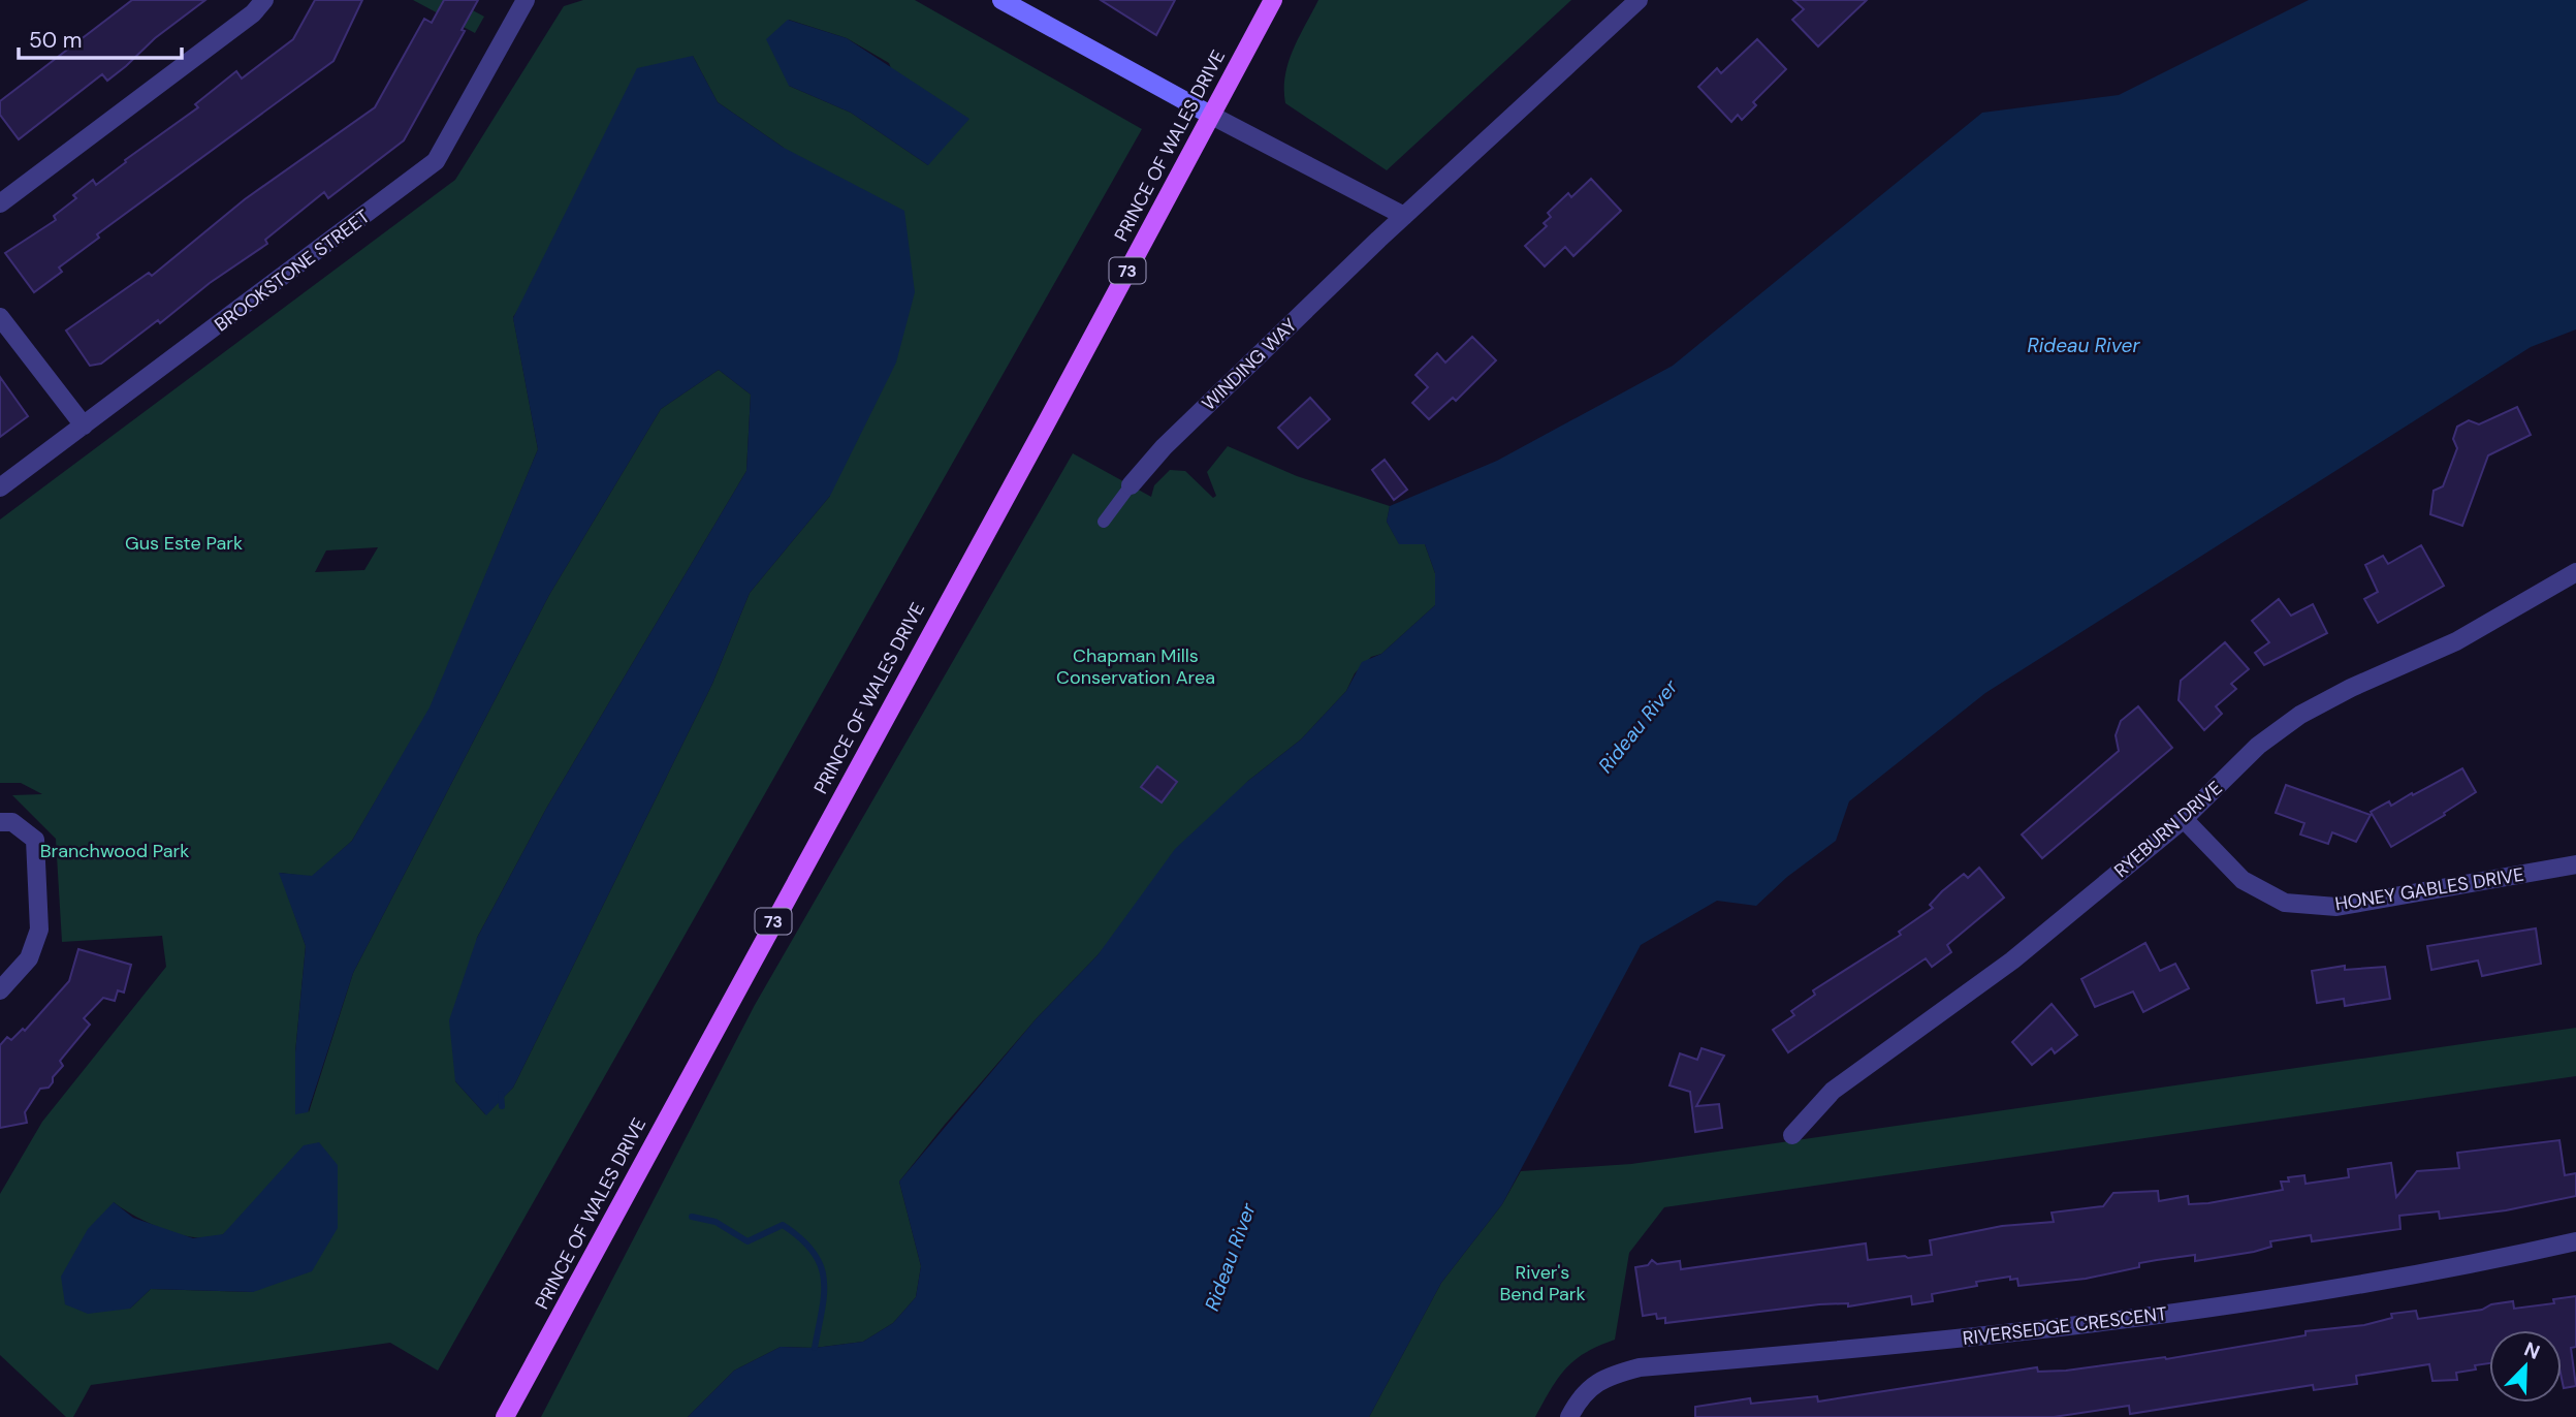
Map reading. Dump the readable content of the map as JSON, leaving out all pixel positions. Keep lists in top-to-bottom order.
{
  "streets": {
    "main road": ["PRINCE OF WALES DRIVE", "73"],
    "street": [
      "BROOKSTONE STREET",
      "WINDING WAY",
      "RYEBURN DRIVE",
      "HONEY GABLES DRIVE",
      "RIVERSEDGE CRESCENT"
    ]
  },
  "crossings": [
    ["RYEBURN DRIVE", "HONEY GABLES DRIVE"]
  ],
  "water": ["Rideau River"],
  "parks": [
    "Gus Este Park",
    "Chapman Mills Conservation Area",
    "Branchwood Park",
    "River's Bend Park"
  ],
  "scale_bar": "50 m",
  "north": "top right"
}
